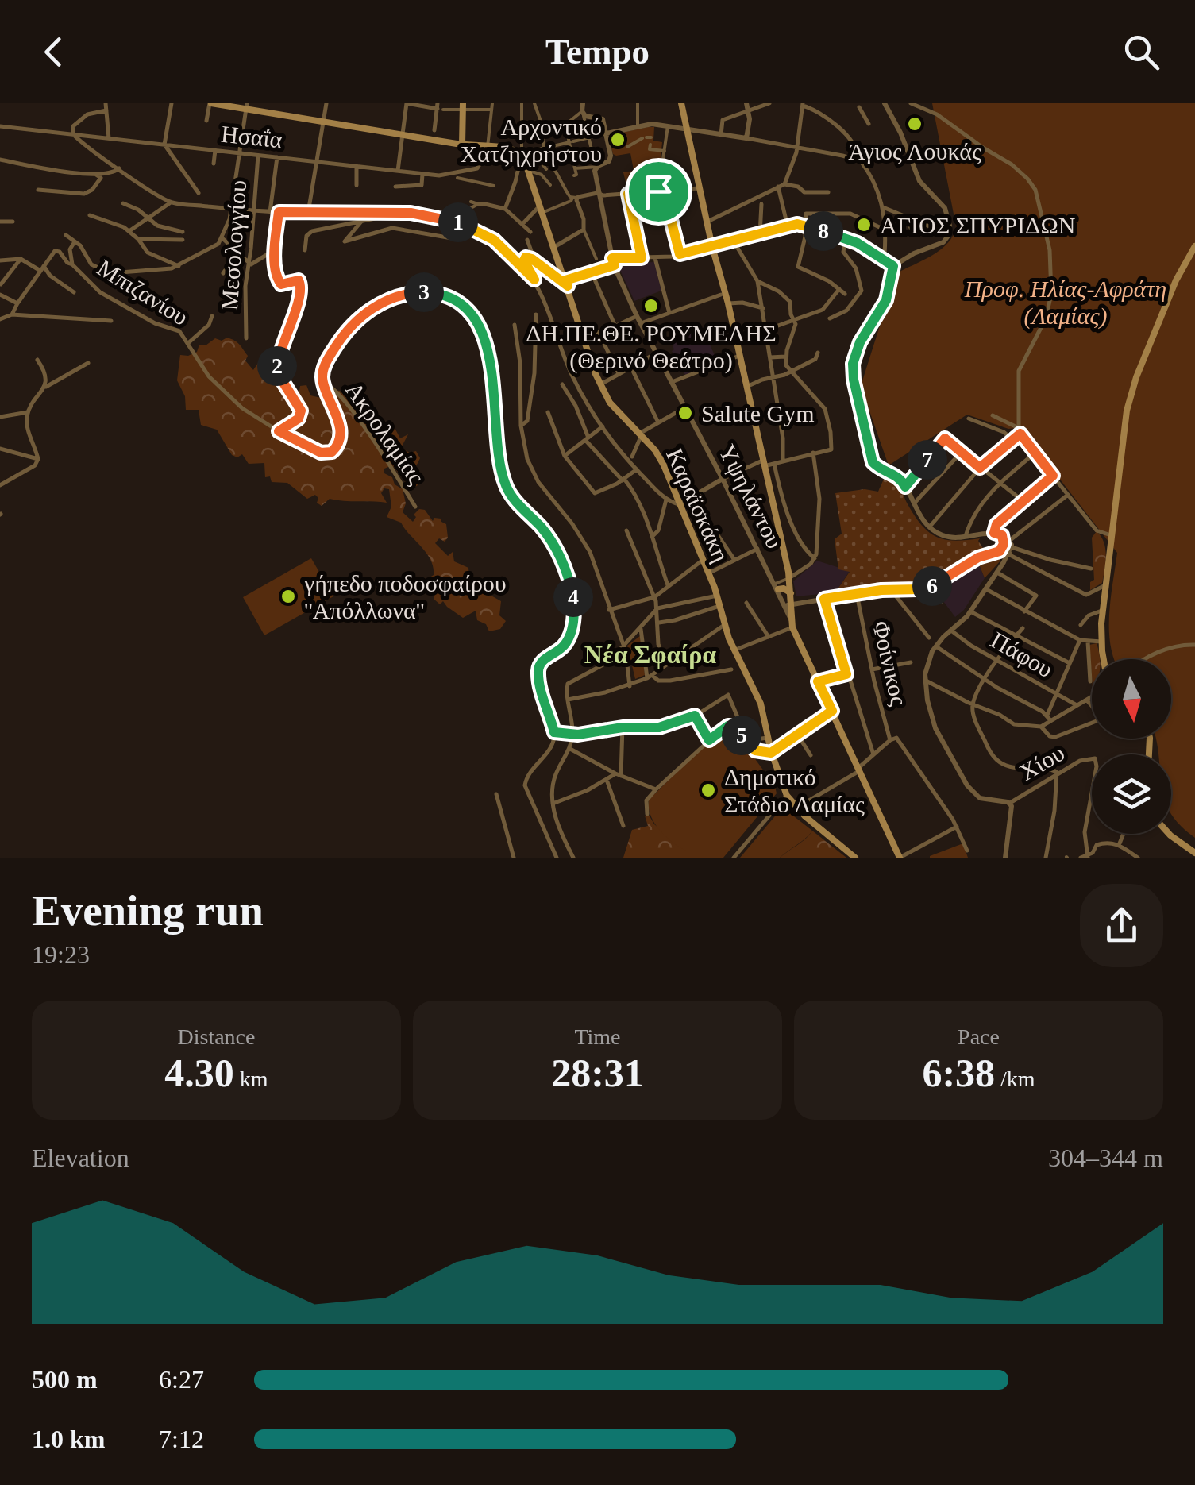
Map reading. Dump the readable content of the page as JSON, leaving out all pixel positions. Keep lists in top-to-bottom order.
{
  "streets": {
    "main road": ["Υψηλάντου", "Καραϊσκάκη"],
    "street": [
      "Ησαΐα",
      "Μεσολογγίου",
      "Μπιζανίου",
      "Ακρολαμίας",
      "Πάφου",
      "Φοίνικος",
      "Χίου"
    ]
  },
  "crossings": [
    ["Ησαΐα", "Μεσολογγίου"],
    ["Μπιζανίου", "Ακρολαμίας"]
  ],
  "districts": ["Νέα Σφαίρα"],
  "parks": ["Προφ. Ηλίας-Αφράτη (Λαμίας)"],
  "places": [
    "Άγιος Λουκάς",
    "Αρχοντικό Χατζηχρήστου",
    "ΑΓΙΟΣ ΣΠΥΡΙΔΩΝ",
    "ΔΗ.ΠΕ.ΘΕ. ΡΟΥΜΕΛΗΣ (Θερινό Θεάτρο)",
    "Salute Gym",
    "γήπεδο ποδοσφαίρου ''Απόλλωνα''",
    "Δημοτικό Στάδιο Λαμίας"
  ],
  "north": "bottom",
  "page": {
    "header": "Tempo",
    "pins": [
      "1",
      "8",
      "3",
      "2",
      "7",
      "6",
      "4",
      "5"
    ],
    "heading": ["Evening run", "19:23"],
    "stats": [
      ["Distance", "4.30 km"],
      ["Time", "28:31"],
      ["Pace", "6:38 /km"]
    ],
    "chart": ["Elevation", "304–344 m"],
    "list": [
      {
        "name": "500 m",
        "note": "6:27"
      },
      {
        "name": "1.0 km",
        "note": "7:12"
      }
    ]
  }
}
